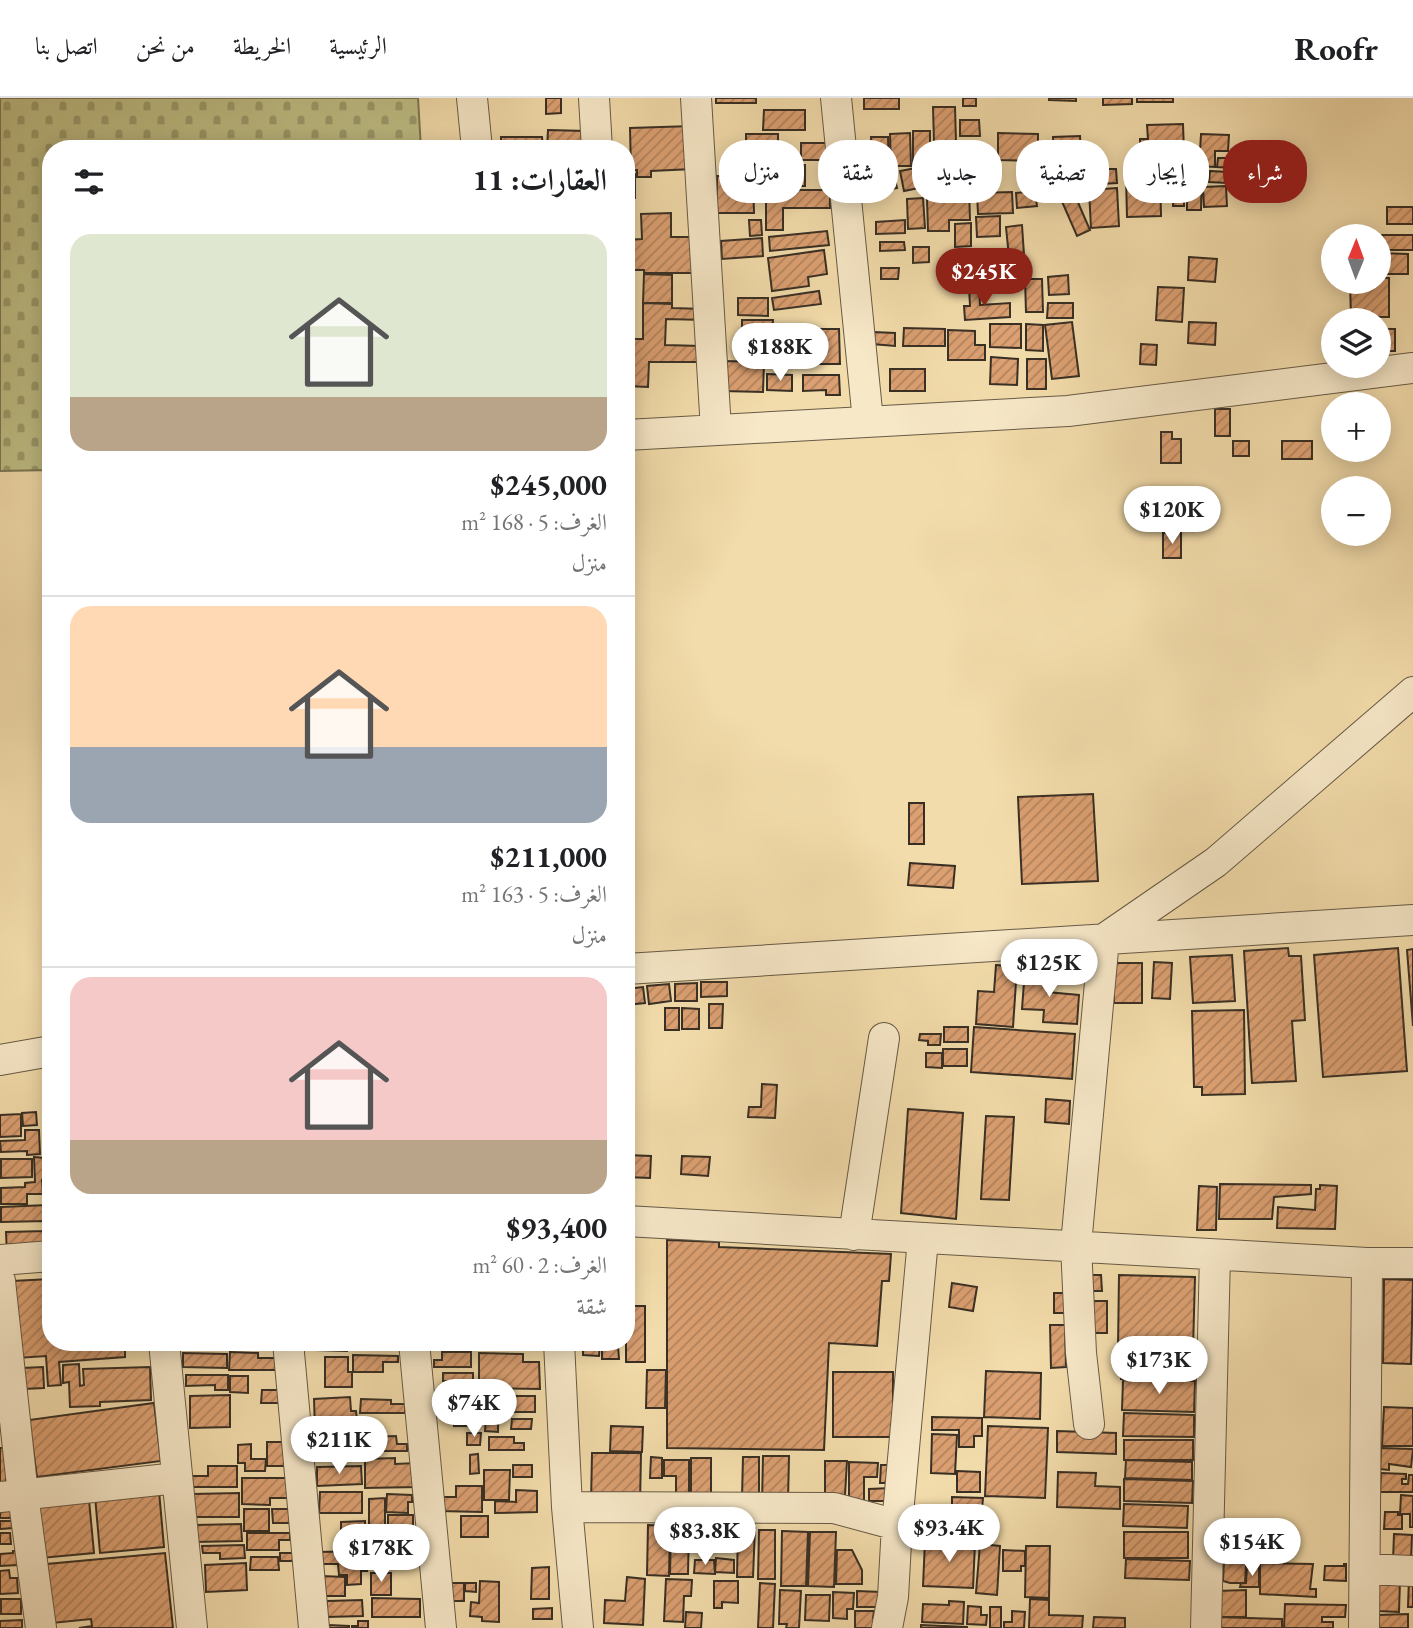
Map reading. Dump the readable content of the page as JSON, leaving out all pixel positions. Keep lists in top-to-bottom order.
{
  "north": "top",
  "page": {
    "header": "Roofr",
    "nav": [
      "الرئيسية",
      "الخريطة",
      "من نحن",
      "اتصل بنا"
    ],
    "chip": [
      "شراء",
      "إيجار",
      "تصفية",
      "جديد",
      "شقة",
      "منزل"
    ],
    "heading": "العقارات: 11",
    "map_buttons": ["+", "−"],
    "list": [
      {
        "name": "$245,000",
        "note": "الغرف: 5 · 168 m² · منزل"
      },
      {
        "name": "$211,000",
        "note": "الغرف: 5 · 163 m² · منزل"
      },
      {
        "name": "$93,400",
        "note": "الغرف: 2 · 60 m² · شقة"
      }
    ],
    "price": [
      "$245K",
      "$188K",
      "$120K",
      "$125K",
      "$173K",
      "$74K",
      "$211K",
      "$93.4K",
      "$83.8K",
      "$154K",
      "$178K"
    ]
  }
}
